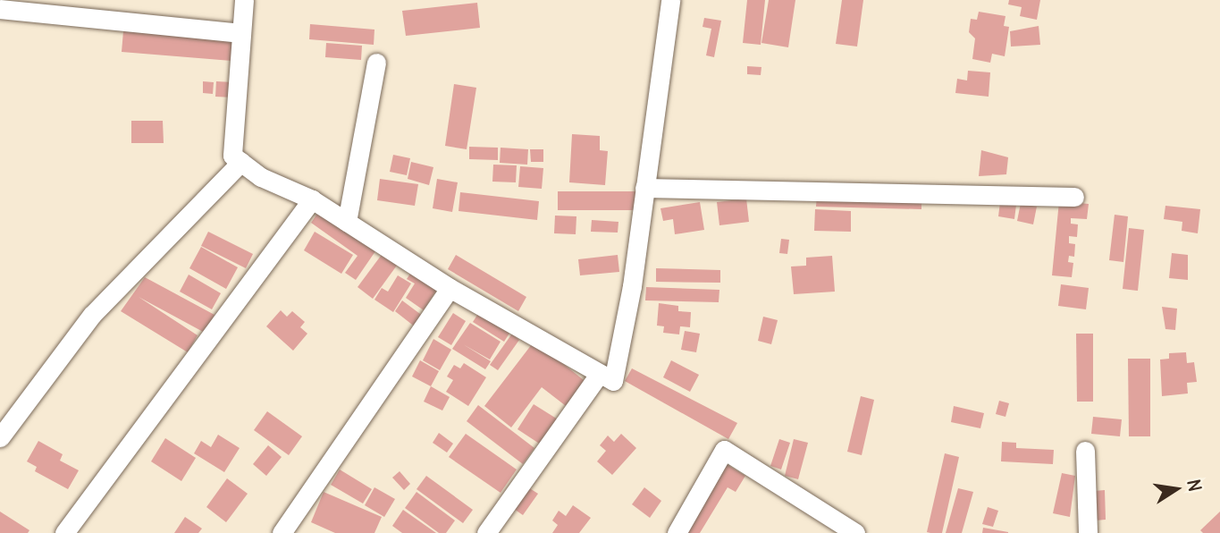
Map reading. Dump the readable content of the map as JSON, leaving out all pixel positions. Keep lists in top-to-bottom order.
{
  "north": "right"
}
